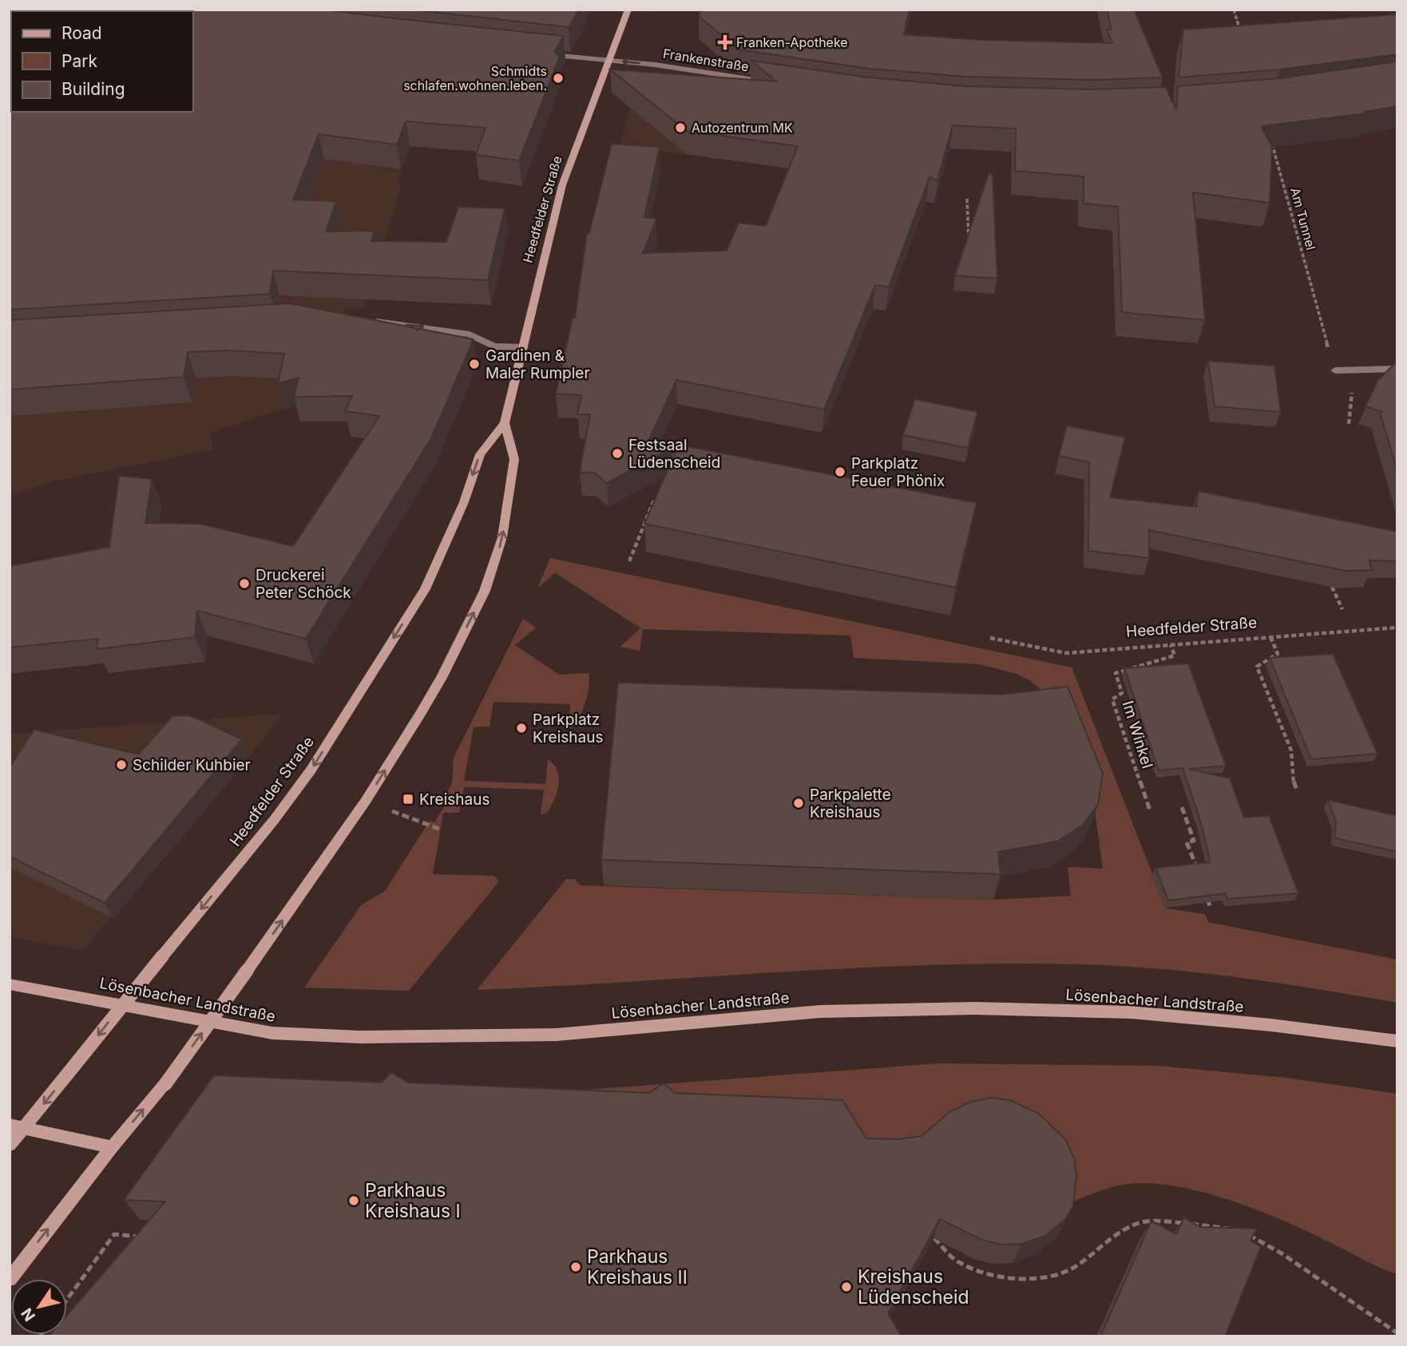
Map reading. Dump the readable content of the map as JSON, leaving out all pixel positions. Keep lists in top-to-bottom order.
{
  "streets": {
    "main road": ["Heedfelder Straße", "Lösenbacher Landstraße"],
    "street": ["Frankenstraße"],
    "path": ["Am Tunnel", "Im Winkel"]
  },
  "crossings": [
    ["Frankenstraße", "Heedfelder Straße"],
    ["Heedfelder Straße", "Im Winkel"]
  ],
  "one_way": ["Frankenstraße"],
  "places": {
    "health": ["Franken-Apotheke"],
    "other": [
      "Schmidts schlafen.wohnen.leben.",
      "Autozentrum MK",
      "Gardinen & Maler Rumpler",
      "Festsaal Lüdenscheid",
      "Parkplatz Feuer Phönix",
      "Druckerei Peter Schöck",
      "Parkplatz Kreishaus",
      "Schilder Kuhbier",
      "Parkpalette Kreishaus",
      "Parkhaus Kreishaus I",
      "Parkhaus Kreishaus II",
      "Kreishaus Lüdenscheid"
    ],
    "transit": ["Kreishaus"]
  },
  "legend": ["Road", "Park", "Building"],
  "north": "bottom left"
}
